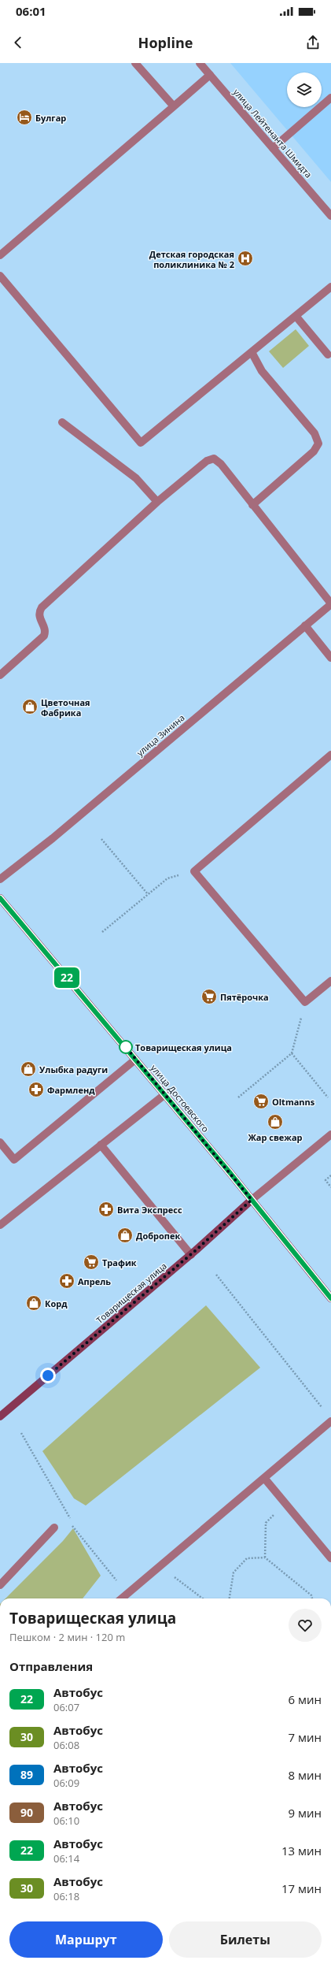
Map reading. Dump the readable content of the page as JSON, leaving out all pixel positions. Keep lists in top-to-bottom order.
{
  "streets": {
    "main road": ["улица Достоевского", "Товарищеская улица"],
    "street": ["улица Лейтенанта Шмидта", "улица Зинина"]
  },
  "crossings": [
    ["улица Достоевского", "Товарищеская улица"]
  ],
  "places": {
    "hotel": ["Булгар"],
    "hospital": ["Детская городская поликлиника № 2"],
    "shop": [
      "Цветочная Фабрика",
      "Улыбка радуги",
      "Жар свежар",
      "Добропек",
      "Корд"
    ],
    "supermarket": ["Пятёрочка", "Oltmanns", "Трафик"],
    "other": ["Товарищеская улица"],
    "pharmacy": ["Фармленд", "Вита Экспресс", "Апрель"]
  },
  "lines": ["bus line 22"],
  "page": {
    "status": "06:01",
    "header": "Hopline",
    "on_map": "22",
    "heading": [
      ["Товарищеская улица", "Пешком · 2 мин · 120 m"],
      "Отправления"
    ],
    "list": [
      {
        "mark": "22",
        "name": "Автобус",
        "note": "06:07",
        "value": "6 мин"
      },
      {
        "mark": "30",
        "name": "Автобус",
        "note": "06:08",
        "value": "7 мин"
      },
      {
        "mark": "89",
        "name": "Автобус",
        "note": "06:09",
        "value": "8 мин"
      },
      {
        "mark": "90",
        "name": "Автобус",
        "note": "06:10",
        "value": "9 мин"
      },
      {
        "mark": "22",
        "name": "Автобус",
        "note": "06:14",
        "value": "13 мин"
      },
      {
        "mark": "30",
        "name": "Автобус",
        "note": "06:18",
        "value": "17 мин"
      }
    ],
    "buttons": ["Маршрут", "Билеты"]
  }
}
